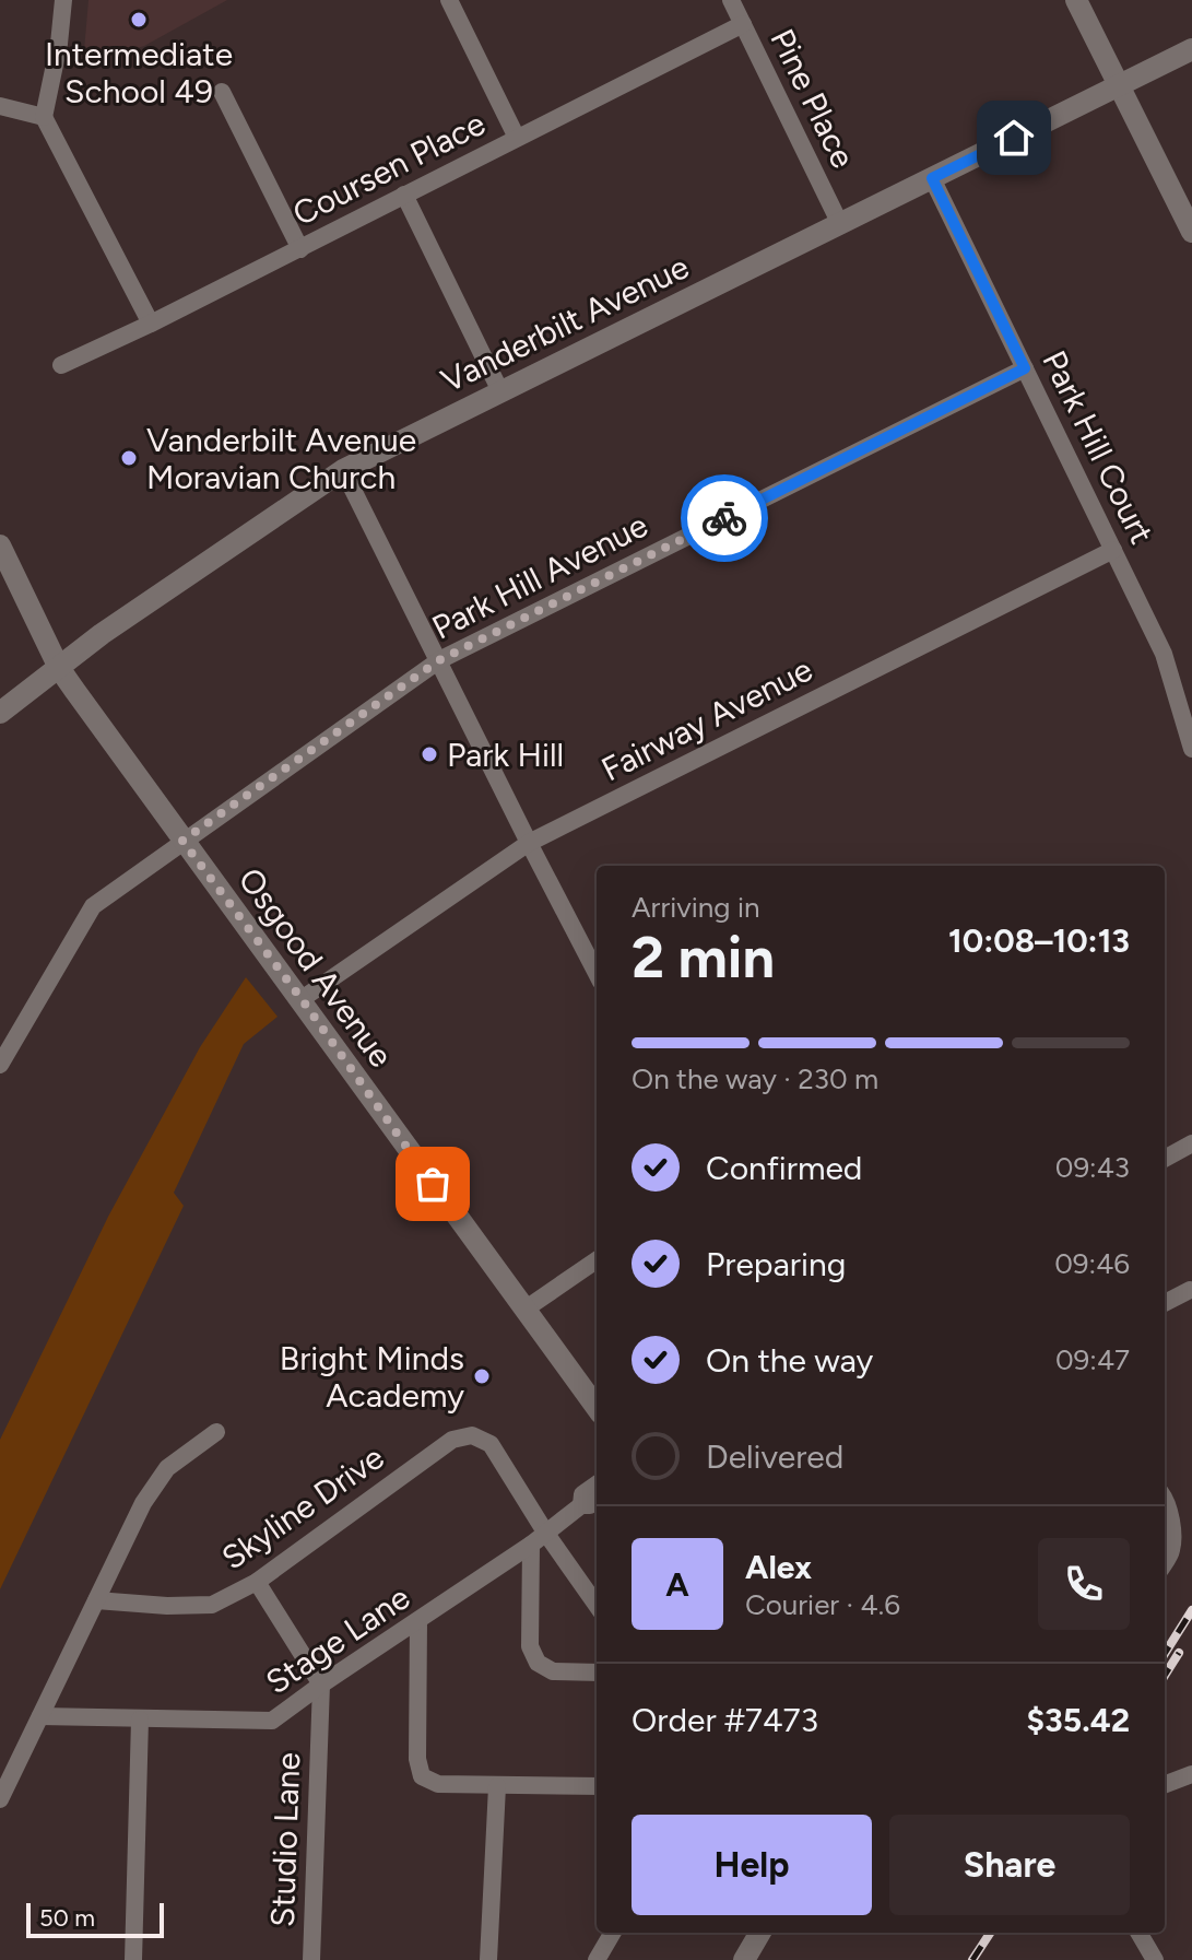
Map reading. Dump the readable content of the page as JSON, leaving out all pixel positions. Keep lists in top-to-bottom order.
{
  "streets": {
    "street": [
      "Pine Place",
      "Coursen Place",
      "Vanderbilt Avenue",
      "Park Hill Court",
      "Park Hill Avenue",
      "Fairway Avenue",
      "Osgood Avenue",
      "Skyline Drive",
      "Stage Lane",
      "Studio Lane"
    ]
  },
  "crossings": [
    ["Pine Place", "Coursen Place"],
    ["Pine Place", "Vanderbilt Avenue"],
    ["Vanderbilt Avenue", "Park Hill Court"],
    ["Vanderbilt Avenue", "Osgood Avenue"],
    ["Park Hill Court", "Park Hill Avenue"],
    ["Park Hill Court", "Fairway Avenue"],
    ["Park Hill Avenue", "Osgood Avenue"],
    ["Fairway Avenue", "Osgood Avenue"],
    ["Skyline Drive", "Stage Lane"],
    ["Stage Lane", "Studio Lane"]
  ],
  "places": [
    "Intermediate School 49",
    "Vanderbilt Avenue Moravian Church",
    "Park Hill",
    "Bright Minds Academy"
  ],
  "scale_bar": "50 m",
  "page": {
    "heading": ["2 min", "Arriving in", "10:08–10:13"],
    "panel": [
      "Alex",
      "Courier · 4.6",
      "Order #7473",
      "$35.42"
    ],
    "bar": "On the way · 230 m",
    "list": [
      ["Confirmed", "09:43"],
      ["Preparing", "09:46"],
      ["On the way", "09:47"],
      "Delivered"
    ],
    "round": "A",
    "buttons": ["Help", "Share"],
    "scale": "50 m"
  }
}
